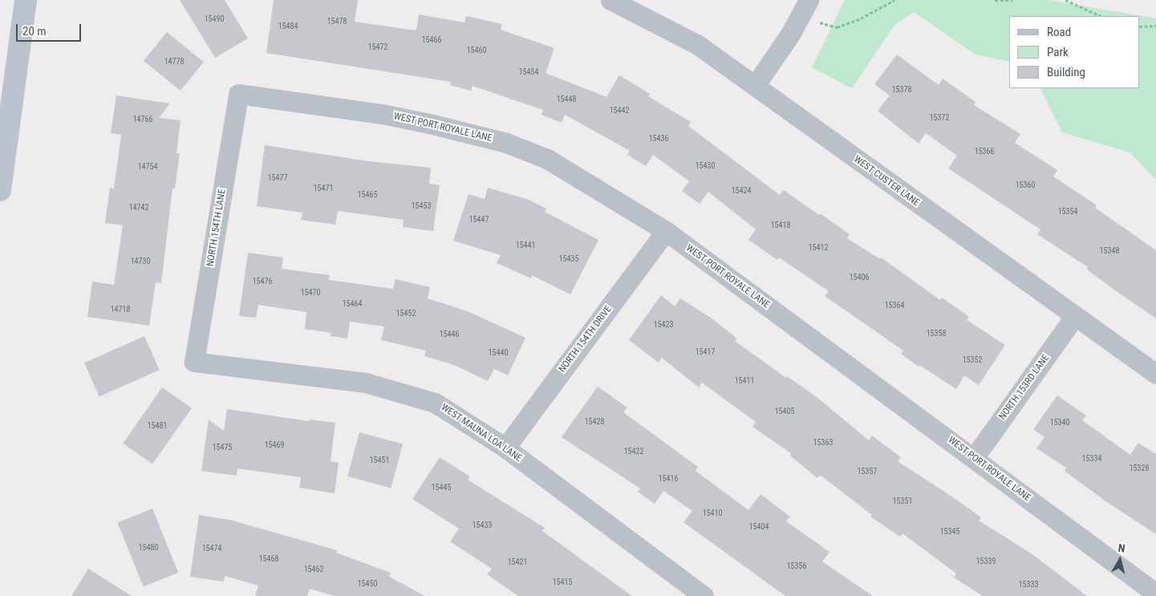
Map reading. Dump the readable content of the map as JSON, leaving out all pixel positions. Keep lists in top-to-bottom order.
{
  "streets": {
    "street": [
      "WEST PORT ROYALE LANE",
      "WEST CUSTER LANE",
      "NORTH 154TH LANE",
      "NORTH 154TH DRIVE",
      "NORTH 153RD LANE",
      "WEST MAUNA LOA LANE"
    ]
  },
  "crossings": [
    ["WEST PORT ROYALE LANE", "NORTH 154TH LANE"],
    ["WEST PORT ROYALE LANE", "NORTH 154TH DRIVE"],
    ["WEST PORT ROYALE LANE", "NORTH 153RD LANE"],
    ["WEST CUSTER LANE", "NORTH 153RD LANE"],
    ["NORTH 154TH LANE", "WEST MAUNA LOA LANE"],
    ["NORTH 154TH DRIVE", "WEST MAUNA LOA LANE"]
  ],
  "house_numbers": [
    "15490",
    "15478",
    "15484",
    "15466",
    "15472",
    "15460",
    "14778",
    "15454",
    "15378",
    "15448",
    "15442",
    "15372",
    "14766",
    "15436",
    "15366",
    "15430",
    "14754",
    "15477",
    "15360",
    "15471",
    "15424",
    "15465",
    "15453",
    "14742",
    "15354",
    "15447",
    "15418",
    "15441",
    "15412",
    "15348",
    "15435",
    "14730",
    "15406",
    "15476",
    "15470",
    "15464",
    "15364",
    "14718",
    "15452",
    "15423",
    "15358",
    "15446",
    "15417",
    "15440",
    "15352",
    "15411",
    "15405",
    "15428",
    "15340",
    "15481",
    "15363",
    "15469",
    "15475",
    "15422",
    "15334",
    "15451",
    "15328",
    "15357",
    "15416",
    "15445",
    "15351",
    "15410",
    "15433",
    "15404",
    "15345",
    "15480",
    "15474",
    "15468",
    "15339",
    "15421",
    "15356",
    "15462",
    "15415",
    "15450",
    "15333"
  ],
  "legend": ["Road", "Park", "Building"],
  "scale_bar": "20 m",
  "north": "top"
}
